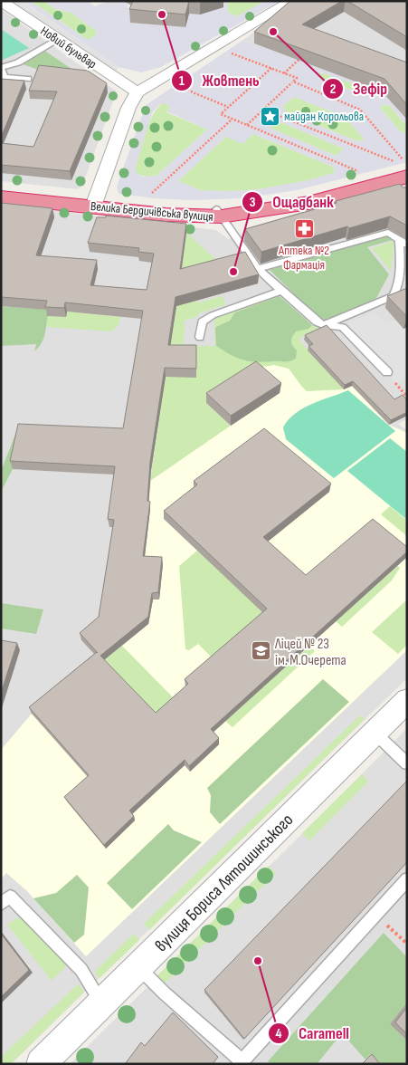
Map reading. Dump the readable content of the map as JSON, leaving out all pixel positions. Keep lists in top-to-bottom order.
{
  "streets": {
    "highway": ["Велика Бердичівська вулиця"],
    "street": ["Новий бульвар", "вулиця Бориса Лятошинського"]
  },
  "places": {
    "other": [
      "Жовтень",
      "Зефір",
      "Ощадбанк",
      "Caramell"
    ],
    "place": ["майдан Корольова"],
    "pharmacy": ["Аптека №2 Фармація"],
    "school or university": ["Ліцей № 23 ім. М.Очерета"]
  }
}
